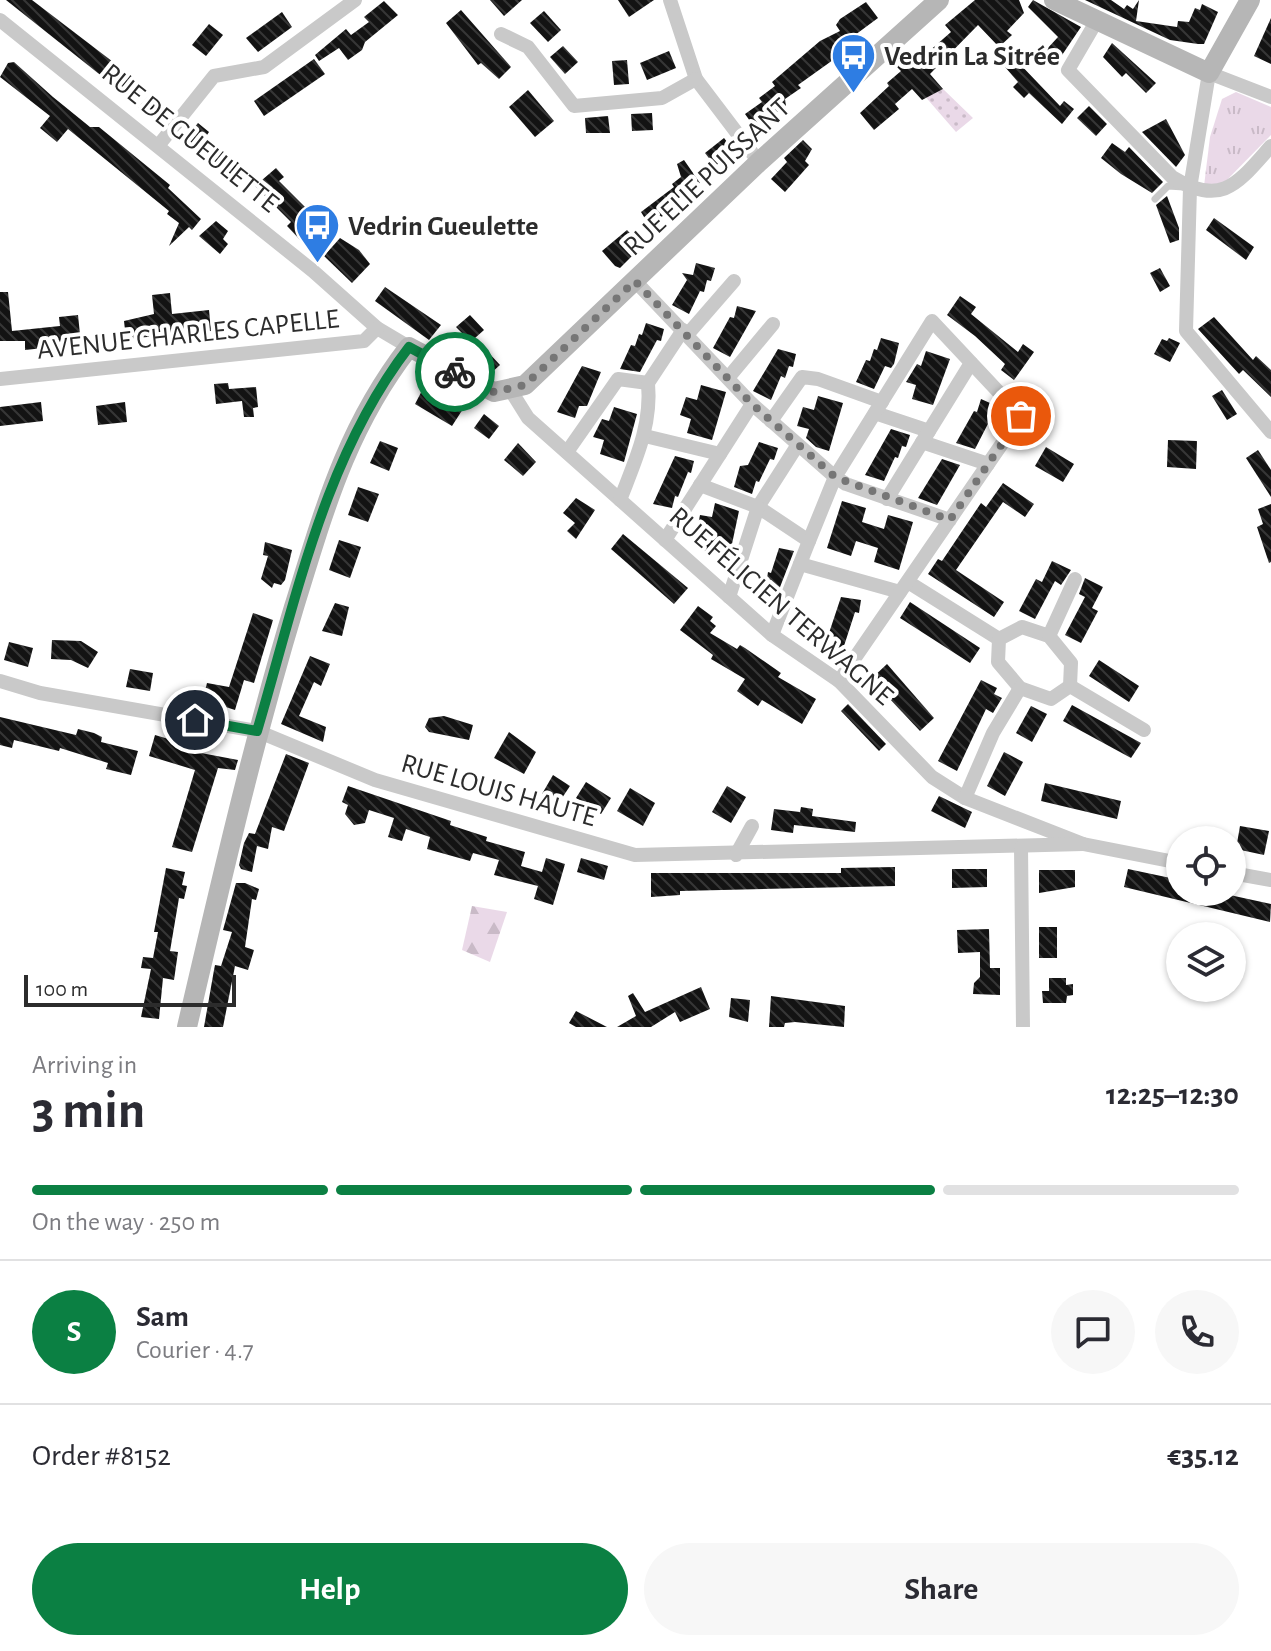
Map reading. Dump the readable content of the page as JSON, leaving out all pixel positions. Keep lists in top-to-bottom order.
{
  "streets": {
    "street": [
      "RUE DE GUEULETTE",
      "RUE ELIE PUISSANT",
      "AVENUE CHARLES CAPELLE",
      "RUE FÉLICIEN TERWAGNE",
      "RUE LOUIS HAUTE"
    ]
  },
  "crossings": [
    ["RUE DE GUEULETTE", "RUE ELIE PUISSANT"],
    ["RUE DE GUEULETTE", "AVENUE CHARLES CAPELLE"],
    ["RUE DE GUEULETTE", "RUE FÉLICIEN TERWAGNE"],
    ["RUE ELIE PUISSANT", "RUE FÉLICIEN TERWAGNE"],
    ["RUE FÉLICIEN TERWAGNE", "RUE LOUIS HAUTE"]
  ],
  "places": {
    "bus stop": ["Vedrin La Sitrée", "Vedrin Gueulette"]
  },
  "scale_bar": "100 m",
  "page": {
    "scale": "100 m",
    "heading": ["3 min", "Arriving in", "12:25–12:30"],
    "panel": [
      "Sam",
      "Courier · 4.7",
      "Order #8152",
      "€35.12"
    ],
    "bar": "On the way · 250 m",
    "round": "S",
    "buttons": ["Help", "Share"]
  }
}
